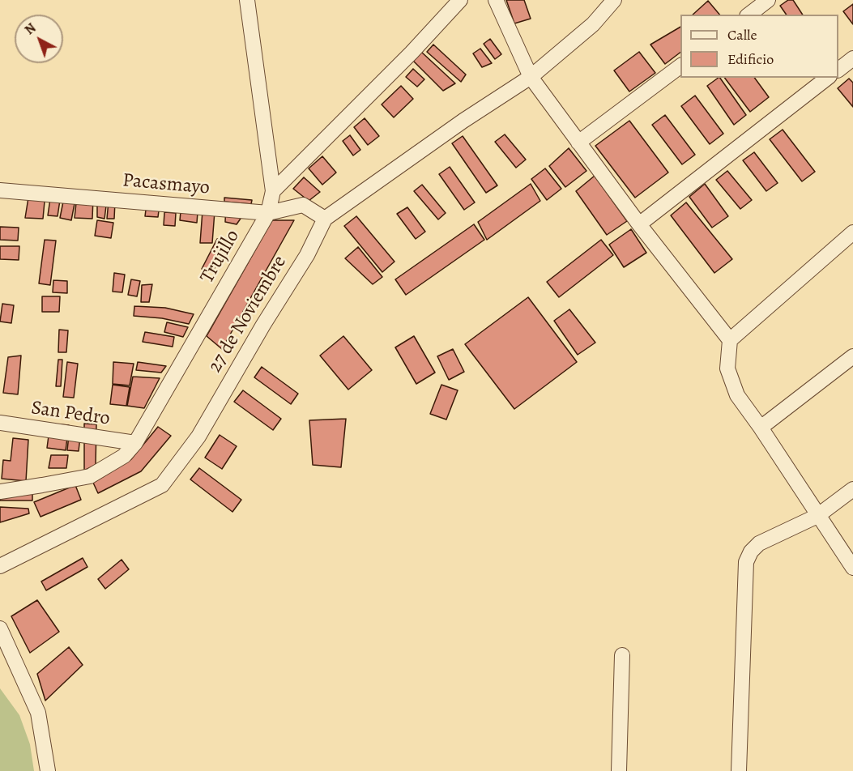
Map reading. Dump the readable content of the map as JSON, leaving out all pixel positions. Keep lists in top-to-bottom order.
{
  "streets": {
    "street": [
      "Pacasmayo",
      "Trujillo",
      "27 de Noviembre",
      "San Pedro"
    ]
  },
  "crossings": [
    ["Pacasmayo", "Trujillo"],
    ["Pacasmayo", "27 de Noviembre"],
    ["Trujillo", "San Pedro"]
  ],
  "legend": ["Calle", "Edificio"],
  "north": "top left"
}
